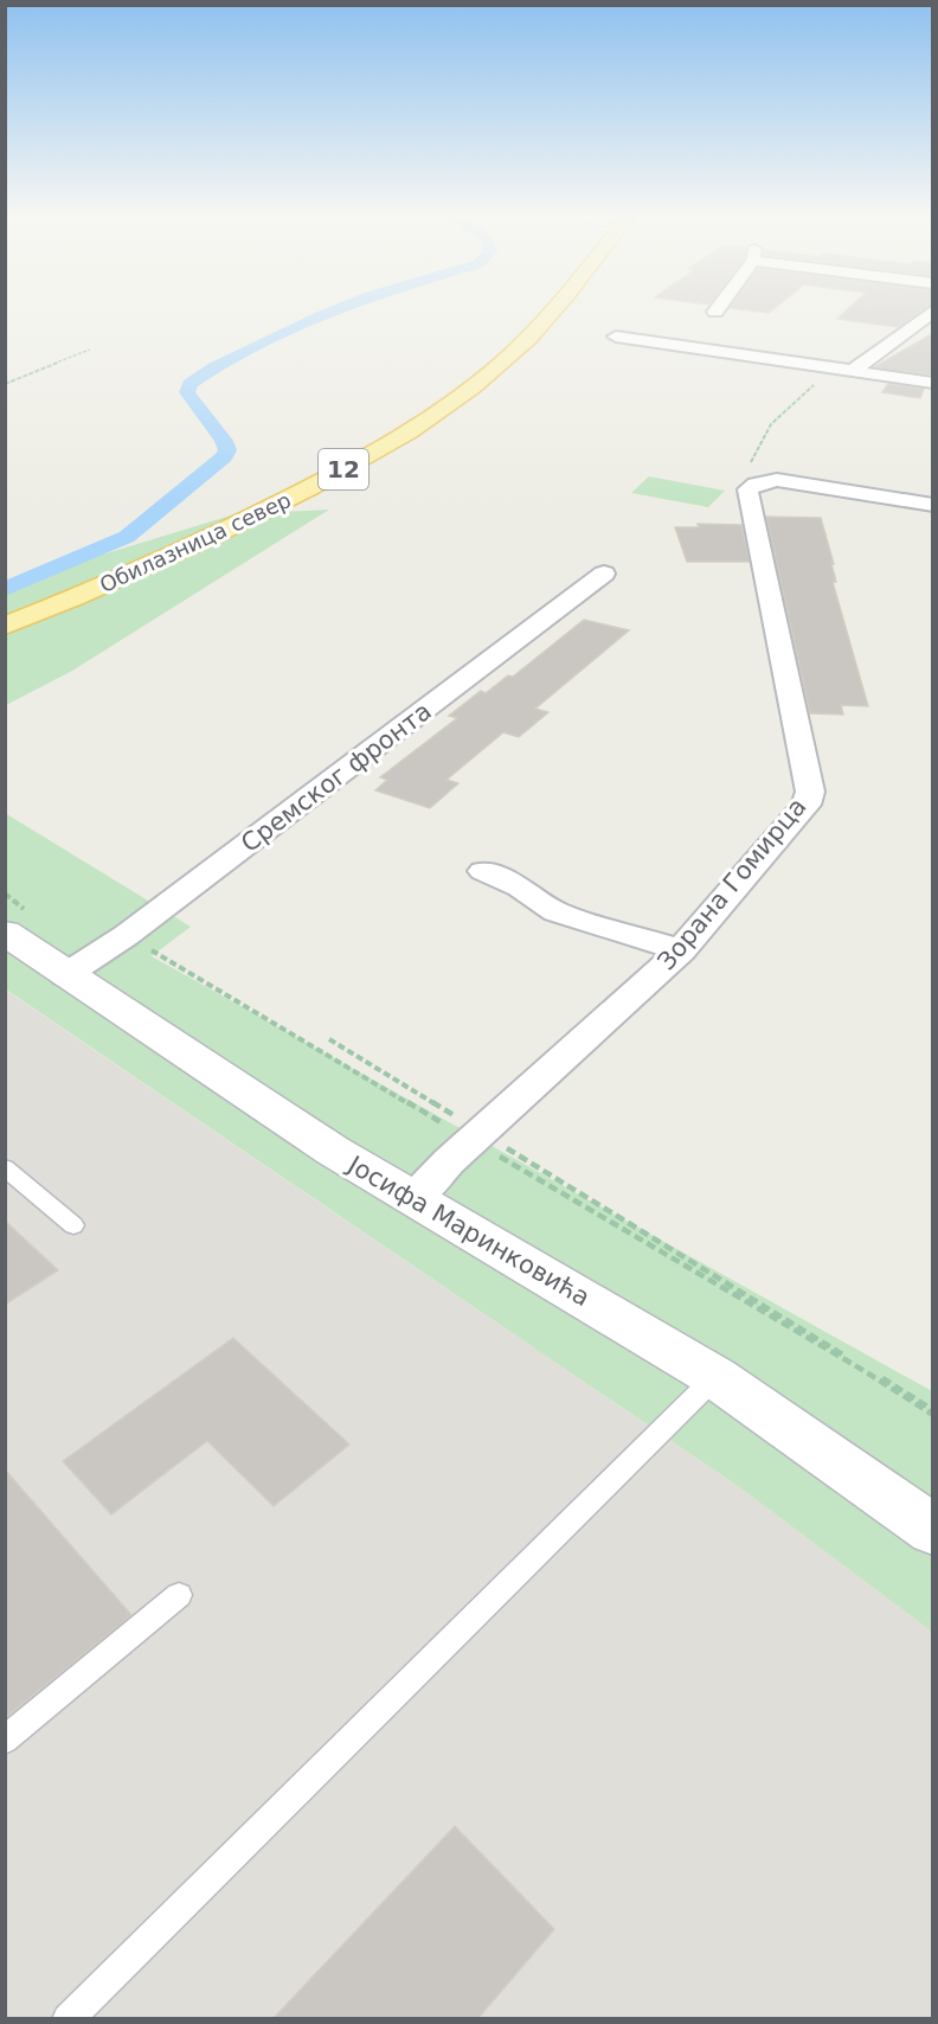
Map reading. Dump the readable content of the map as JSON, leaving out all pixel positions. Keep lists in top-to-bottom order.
{
  "streets": {
    "main road": ["12", "Обилазница север"],
    "street": ["Сремског фронта", "Зорана Гомирца", "Јосифа Маринковића"]
  },
  "crossings": [
    ["Сремског фронта", "Јосифа Маринковића"],
    ["Зорана Гомирца", "Јосифа Маринковића"]
  ]
}
